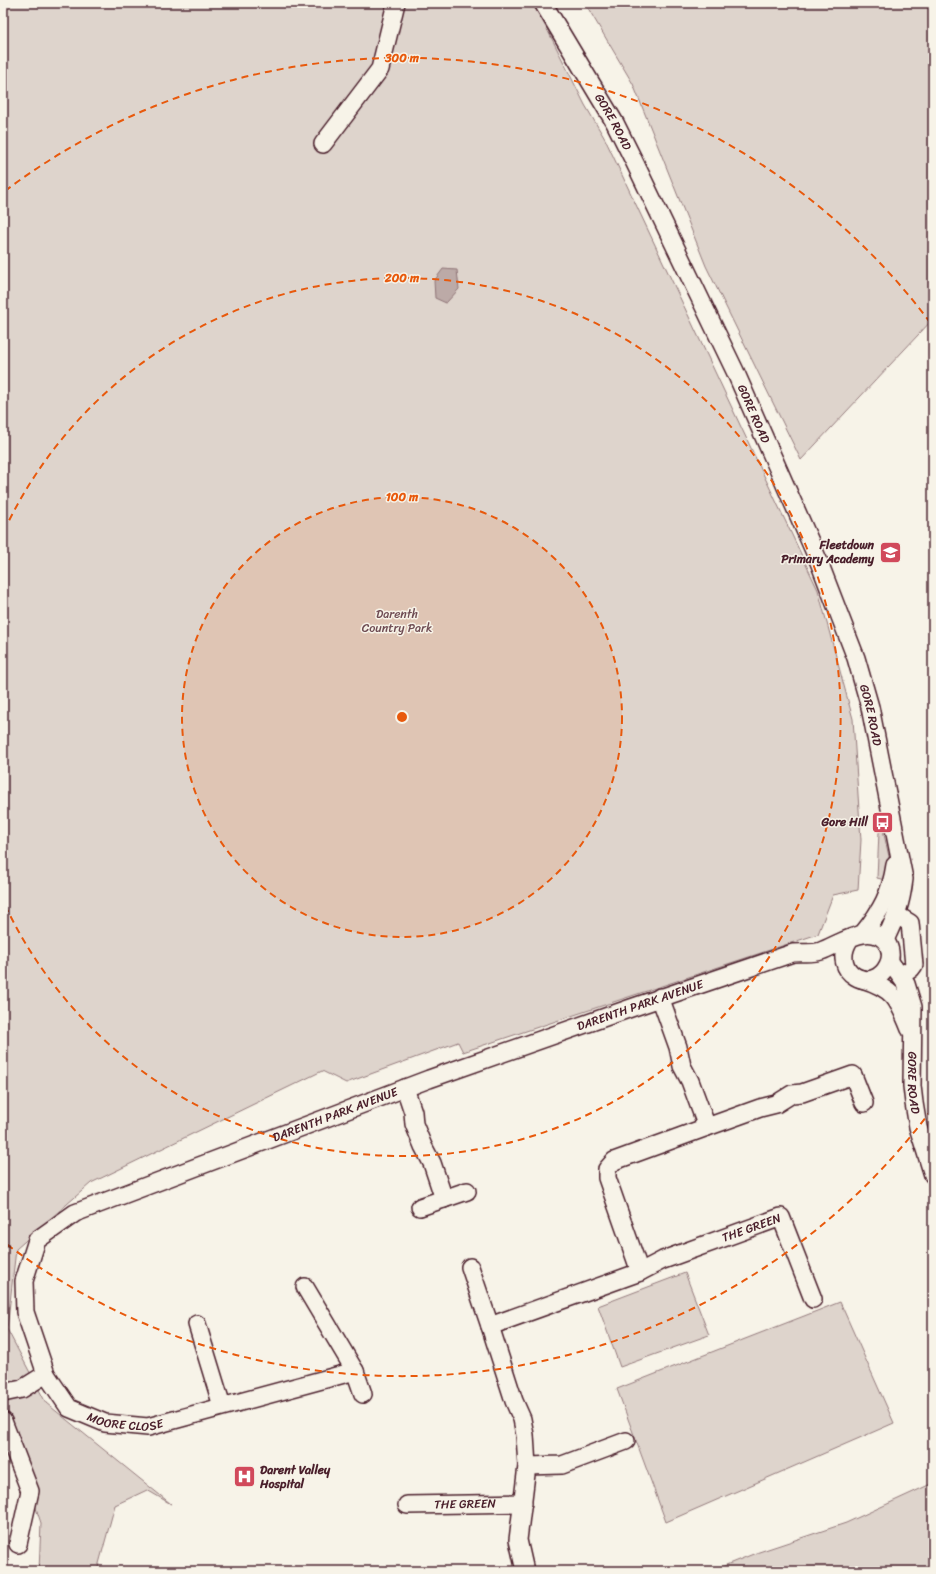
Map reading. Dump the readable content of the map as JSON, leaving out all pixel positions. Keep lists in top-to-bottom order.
{
  "streets": {
    "street": [
      "GORE ROAD",
      "DARENTH PARK AVENUE",
      "THE GREEN",
      "MOORE CLOSE"
    ]
  },
  "crossings": [
    ["GORE ROAD", "DARENTH PARK AVENUE"],
    ["DARENTH PARK AVENUE", "MOORE CLOSE"]
  ],
  "parks": ["Darenth Country Park"],
  "places": {
    "school or university": ["Fleetdown Primary Academy"],
    "bus stop": ["Gore Hill"],
    "hospital": ["Darent Valley Hospital"]
  },
  "rings": ["300 m", "200 m", "100 m"]
}
